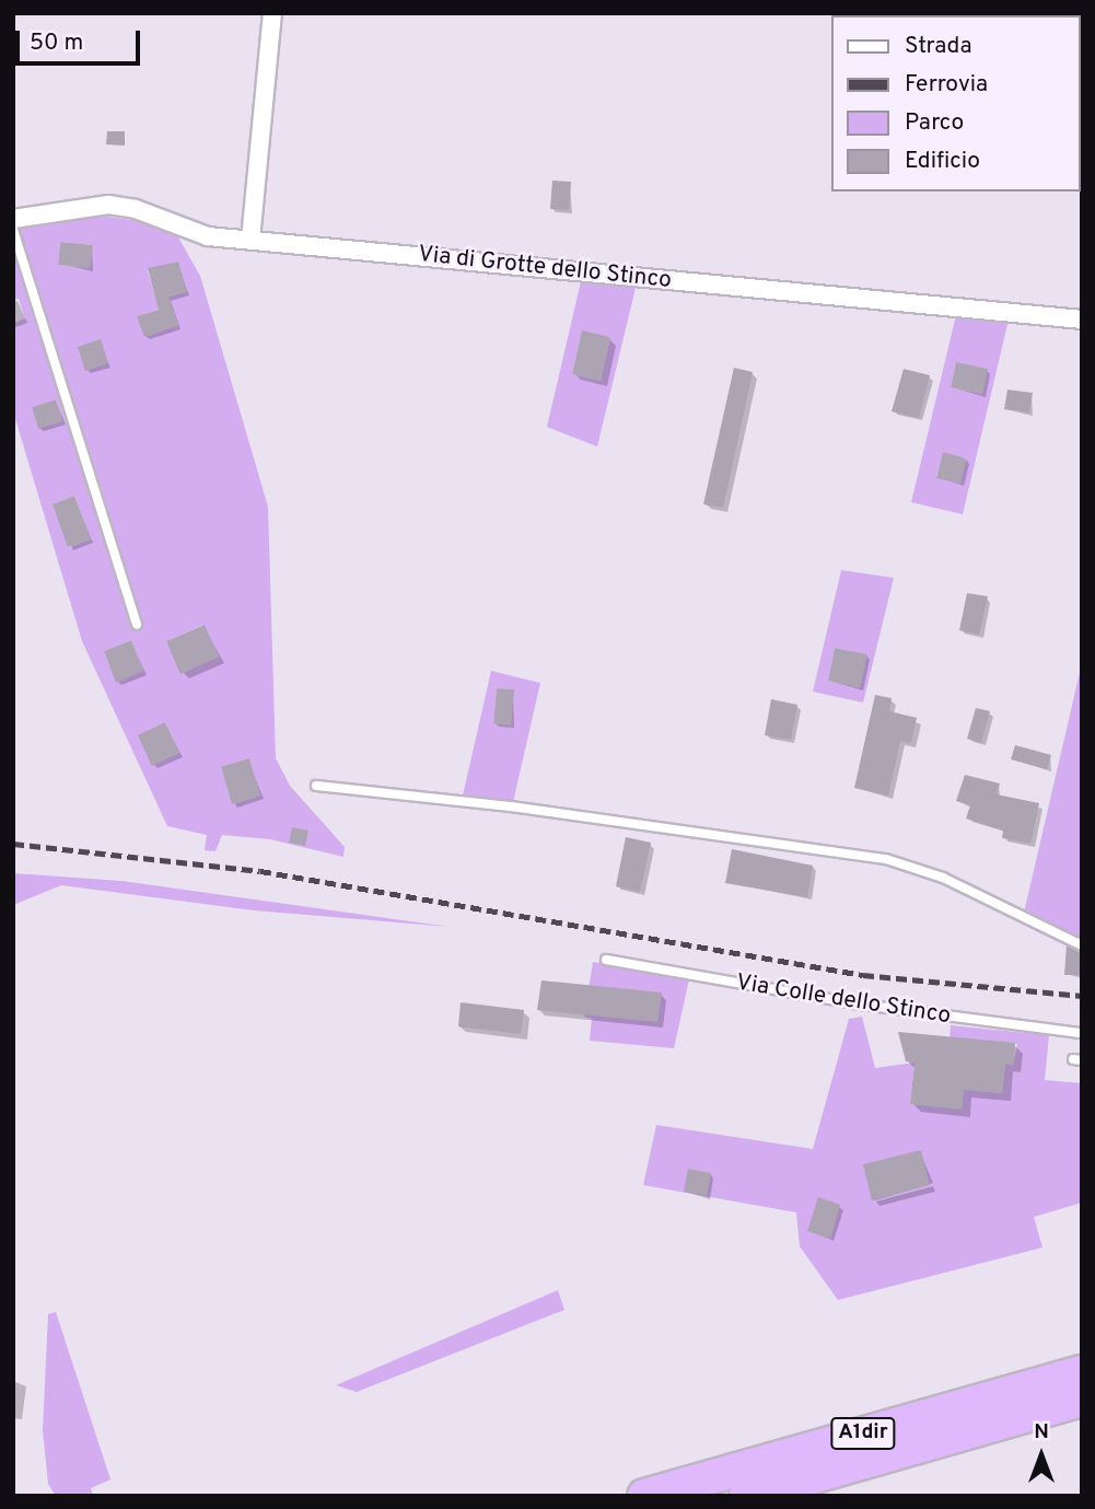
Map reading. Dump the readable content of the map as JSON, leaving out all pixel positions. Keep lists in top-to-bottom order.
{
  "streets": {
    "highway": ["A1dir"],
    "street": ["Via di Grotte dello Stinco"],
    "lane": ["Via Colle dello Stinco"]
  },
  "legend": [
    "Strada",
    "Ferrovia",
    "Parco",
    "Edificio"
  ],
  "scale_bar": "50 m",
  "north": "top"
}
